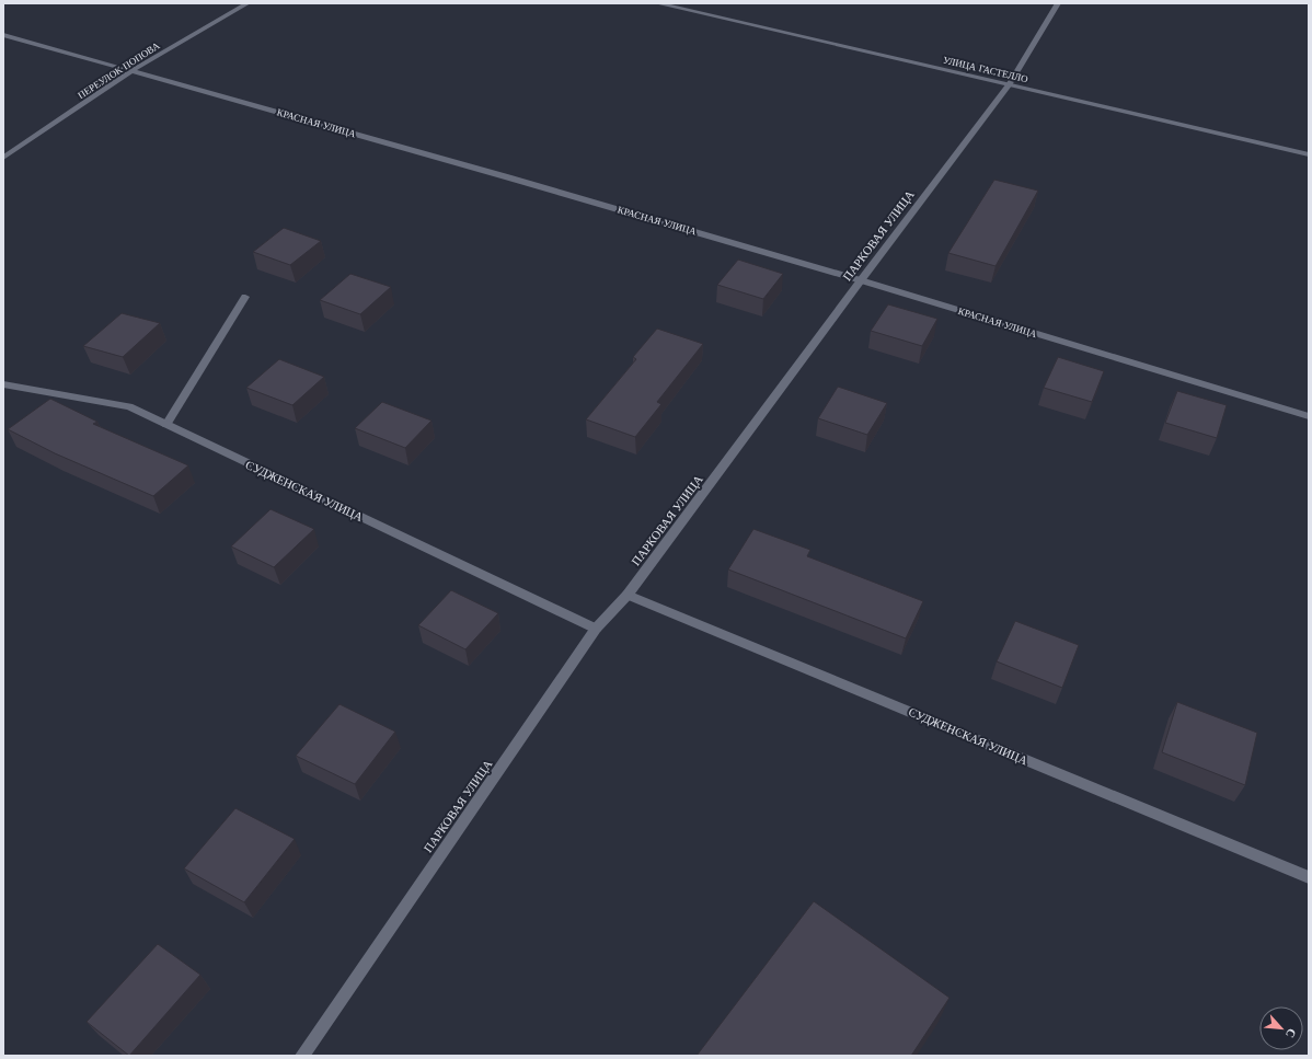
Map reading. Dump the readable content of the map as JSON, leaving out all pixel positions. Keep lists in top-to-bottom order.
{
  "streets": {
    "street": [
      "УЛИЦА ГАСТЕЛЛО",
      "ПЕРЕУЛОК ПОПОВА",
      "КРАСНАЯ УЛИЦА",
      "ПАРКОВАЯ УЛИЦА",
      "СУДЖЕНСКАЯ УЛИЦА"
    ]
  },
  "crossings": [
    ["УЛИЦА ГАСТЕЛЛО", "ПАРКОВАЯ УЛИЦА"],
    ["ПЕРЕУЛОК ПОПОВА", "КРАСНАЯ УЛИЦА"],
    ["КРАСНАЯ УЛИЦА", "ПАРКОВАЯ УЛИЦА"],
    ["ПАРКОВАЯ УЛИЦА", "СУДЖЕНСКАЯ УЛИЦА"]
  ],
  "north": "bottom right"
}
